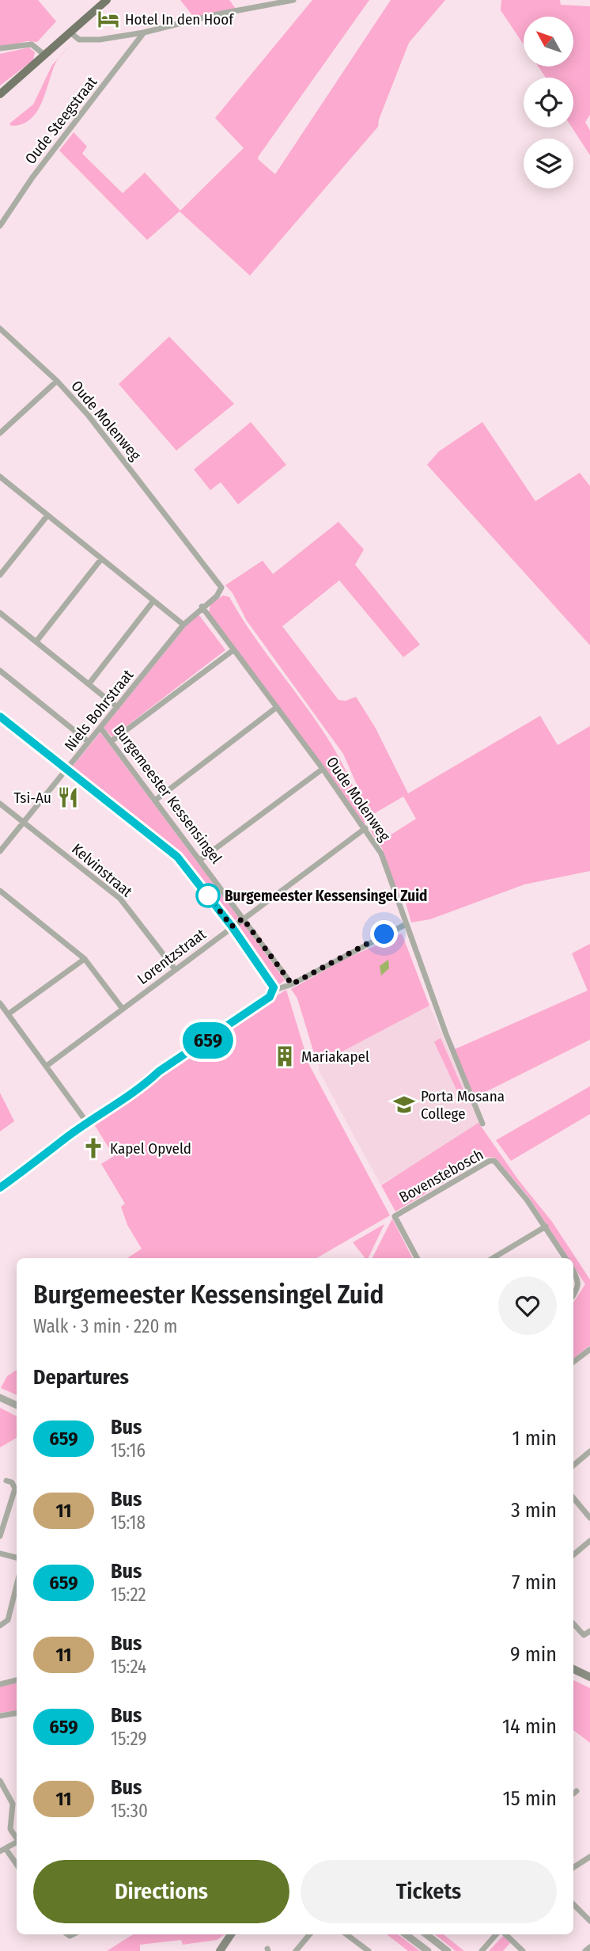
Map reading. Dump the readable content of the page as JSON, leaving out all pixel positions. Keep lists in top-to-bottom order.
{
  "streets": {
    "street": [
      "Oude Steegstraat",
      "Oude Molenweg",
      "Niels Bohrstraat",
      "Burgemeester Kessensingel",
      "Kelvinstraat",
      "Lorentzstraat",
      "Bovenstebosch"
    ]
  },
  "crossings": [
    ["Oude Molenweg", "Niels Bohrstraat"],
    ["Oude Molenweg", "Lorentzstraat"],
    ["Niels Bohrstraat", "Burgemeester Kessensingel"],
    ["Niels Bohrstraat", "Kelvinstraat"],
    ["Burgemeester Kessensingel", "Lorentzstraat"],
    ["Kelvinstraat", "Lorentzstraat"]
  ],
  "places": {
    "hotel": ["Hotel In den Hoof"],
    "restaurant": ["Tsi-Au"],
    "other": ["Burgemeester Kessensingel Zuid"],
    "building": ["Mariakapel"],
    "school or university": ["Porta Mosana College"],
    "church": ["Kapel Opveld"]
  },
  "lines": ["bus line 659"],
  "north": "top left",
  "page": {
    "on_map": "659",
    "heading": [
      ["Burgemeester Kessensingel Zuid", "Walk · 3 min · 220 m"],
      "Departures"
    ],
    "list": [
      {
        "mark": "659",
        "name": "Bus",
        "note": "15:16",
        "value": "1 min"
      },
      {
        "mark": "11",
        "name": "Bus",
        "note": "15:18",
        "value": "3 min"
      },
      {
        "mark": "659",
        "name": "Bus",
        "note": "15:22",
        "value": "7 min"
      },
      {
        "mark": "11",
        "name": "Bus",
        "note": "15:24",
        "value": "9 min"
      },
      {
        "mark": "659",
        "name": "Bus",
        "note": "15:29",
        "value": "14 min"
      },
      {
        "mark": "11",
        "name": "Bus",
        "note": "15:30",
        "value": "15 min"
      }
    ],
    "buttons": ["Directions", "Tickets"]
  }
}
